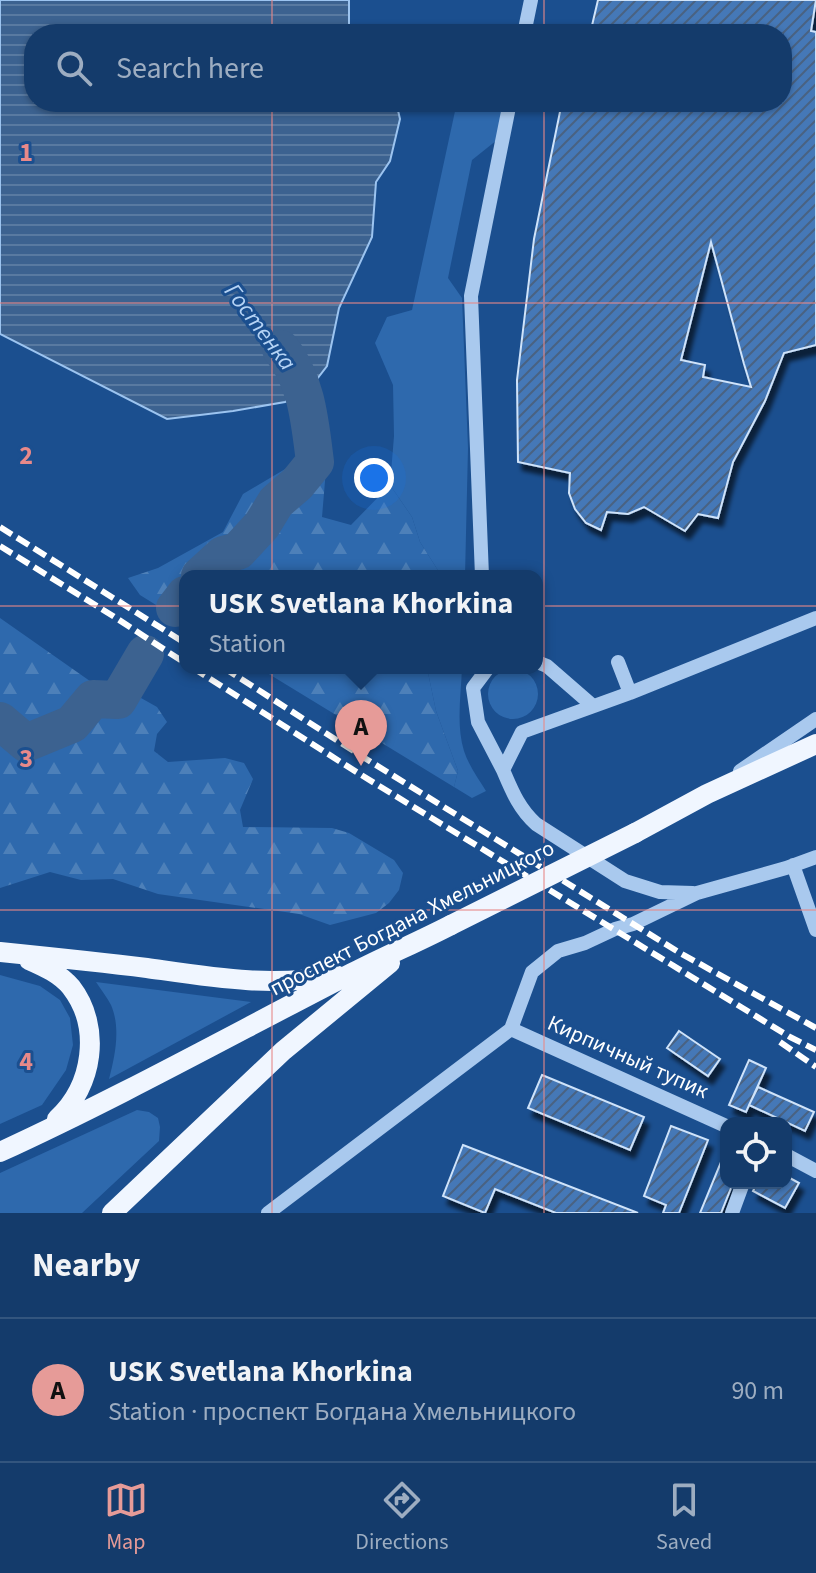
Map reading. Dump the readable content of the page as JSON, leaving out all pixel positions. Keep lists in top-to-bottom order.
{
  "streets": {
    "main road": ["проспект Богдана Хмельницкого"],
    "street": ["Кирпичный тупик"]
  },
  "water": ["Гостенка"],
  "page": {
    "search": "Search here",
    "popup": ["USK Svetlana Khorkina", "Station"],
    "pins": "A",
    "heading": "Nearby",
    "list": [
      {
        "mark": "A",
        "name": "USK Svetlana Khorkina",
        "note": "Station · проспект Богдана Хмельницкого",
        "value": "90 m"
      }
    ],
    "nav": ["Map", "Directions", "Saved"]
  },
  "grid": {
    "rows": [
      "1",
      "2",
      "3",
      "4"
    ]
  }
}
